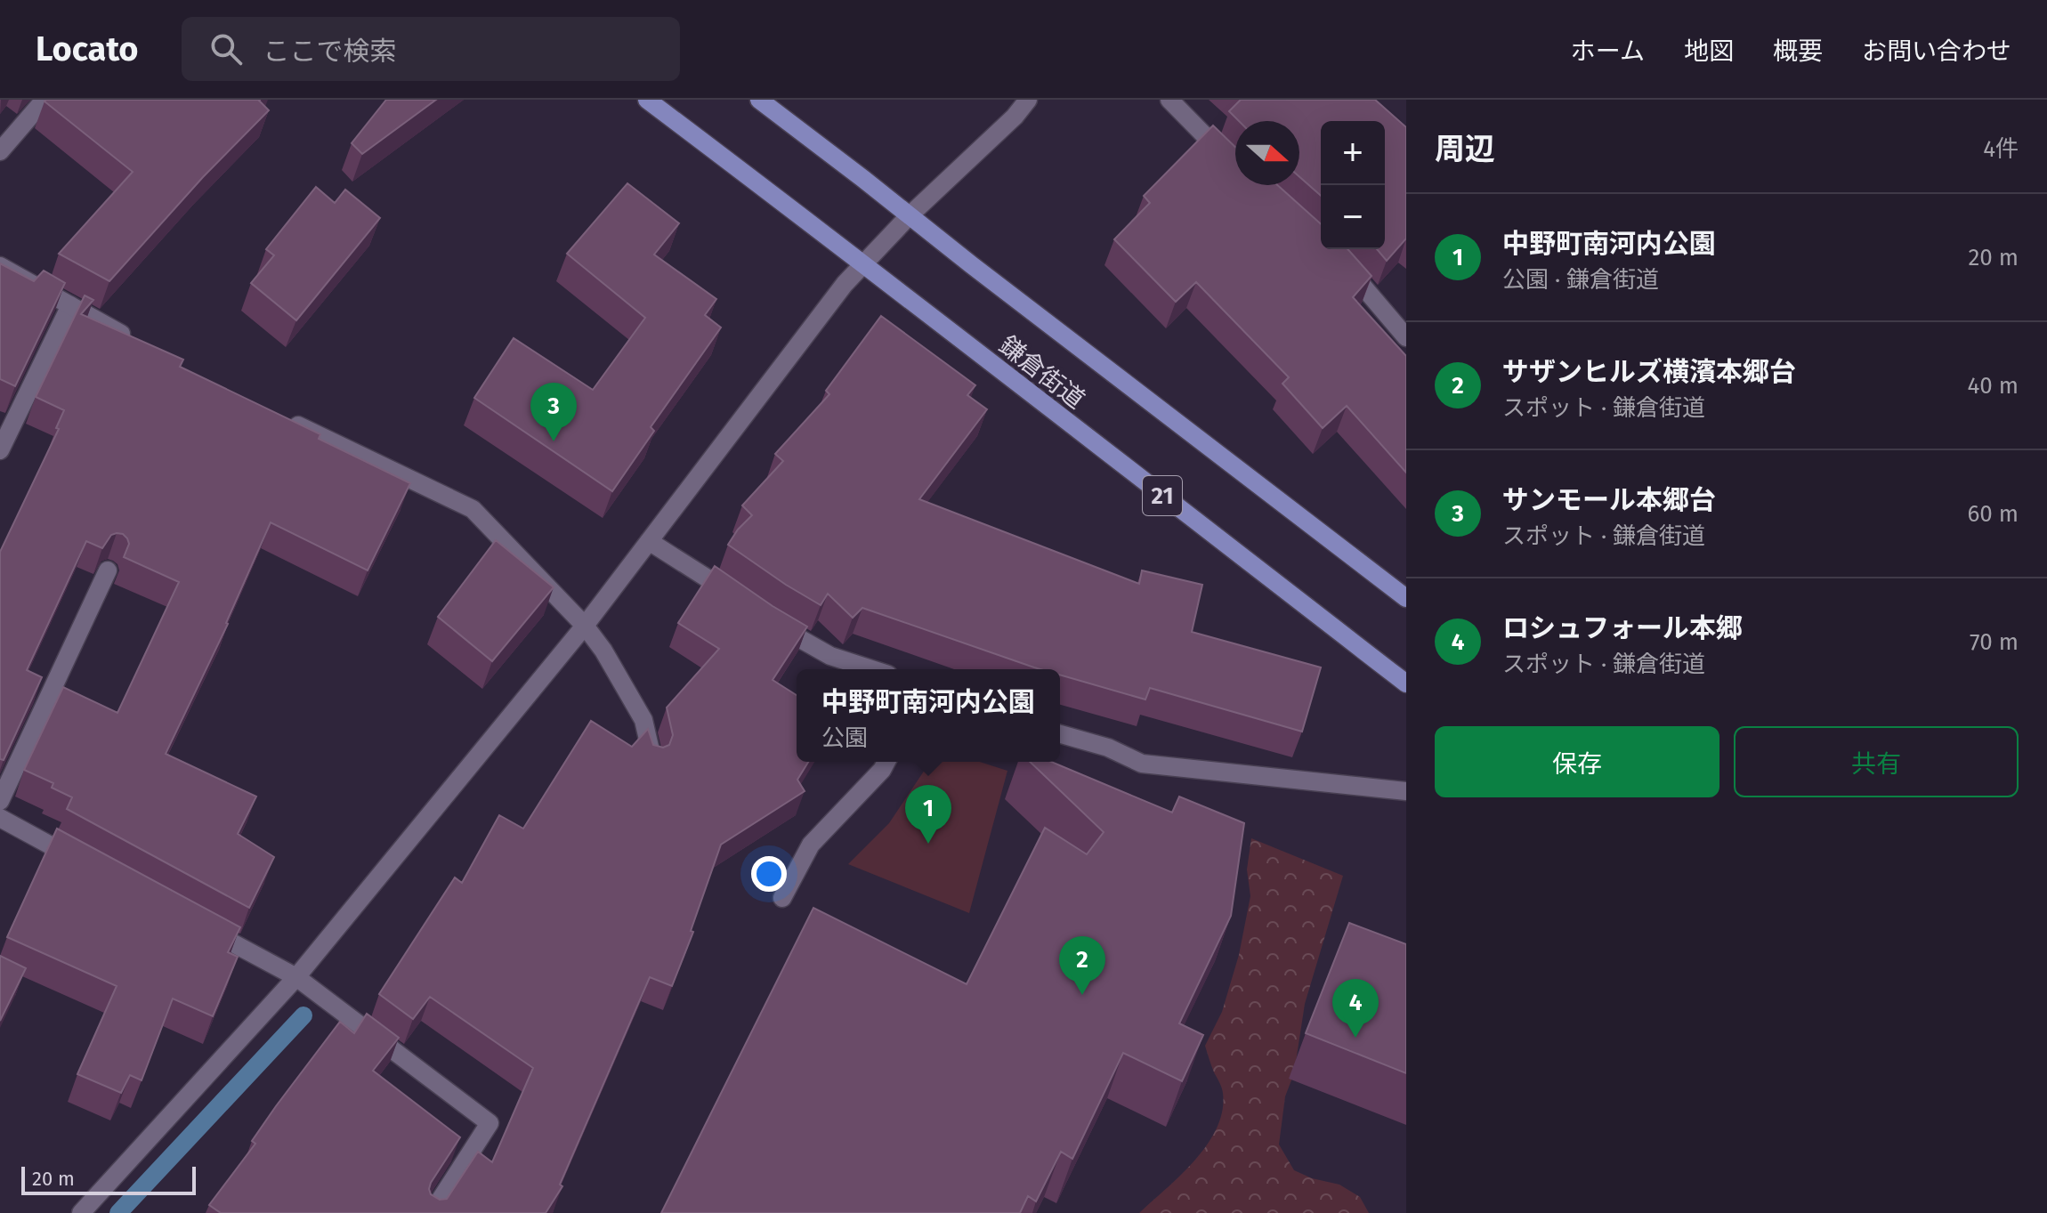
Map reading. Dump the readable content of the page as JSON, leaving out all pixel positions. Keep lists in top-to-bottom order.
{
  "streets": {
    "main road": ["鎌倉街道", "21"]
  },
  "scale_bar": "20 m",
  "north": "right",
  "page": {
    "header": "Locato",
    "search": "ここで検索",
    "nav": [
      "ホーム",
      "地図",
      "概要",
      "お問い合わせ"
    ],
    "heading": ["周辺", "4件"],
    "map_buttons": ["+", "−"],
    "list": [
      {
        "mark": "1",
        "name": "中野町南河内公園",
        "note": "公園 · 鎌倉街道",
        "value": "20 m"
      },
      {
        "mark": "2",
        "name": "サザンヒルズ横濱本郷台",
        "note": "スポット · 鎌倉街道",
        "value": "40 m"
      },
      {
        "mark": "3",
        "name": "サンモール本郷台",
        "note": "スポット · 鎌倉街道",
        "value": "60 m"
      },
      {
        "mark": "4",
        "name": "ロシュフォール本郷",
        "note": "スポット · 鎌倉街道",
        "value": "70 m"
      }
    ],
    "pins": [
      "3",
      "1",
      "2",
      "4"
    ],
    "popup": ["中野町南河内公園", "公園"],
    "buttons": ["保存", "共有"],
    "scale": "20 m"
  }
}
